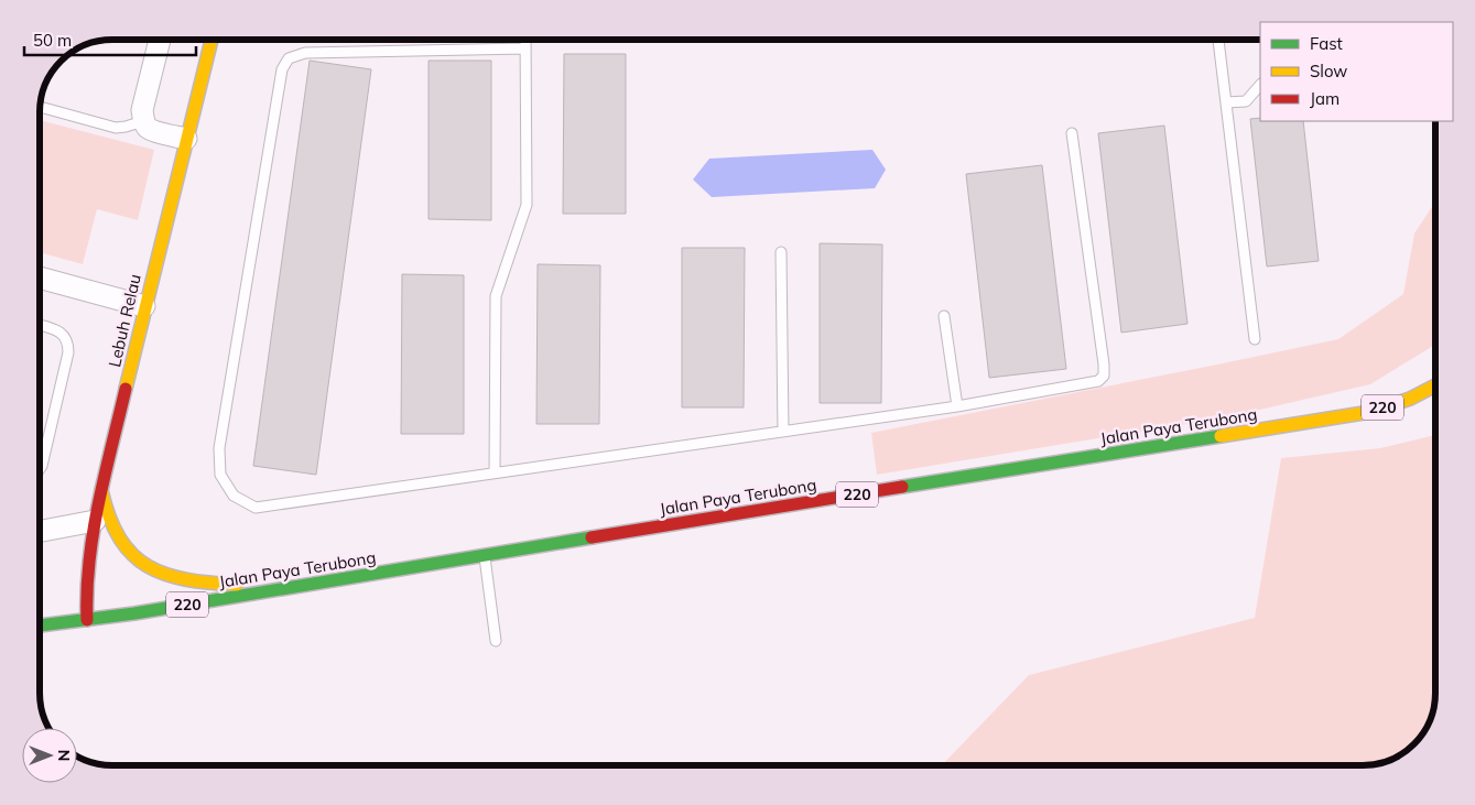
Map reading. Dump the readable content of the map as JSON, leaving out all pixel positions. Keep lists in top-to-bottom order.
{
  "streets": {
    "main road": ["Lebuh Relau", "220", "Jalan Paya Terubong"]
  },
  "crossings": [
    ["Lebuh Relau", "Jalan Paya Terubong"]
  ],
  "legend": ["Fast", "Slow", "Jam"],
  "scale_bar": "50 m",
  "north": "right"
}
